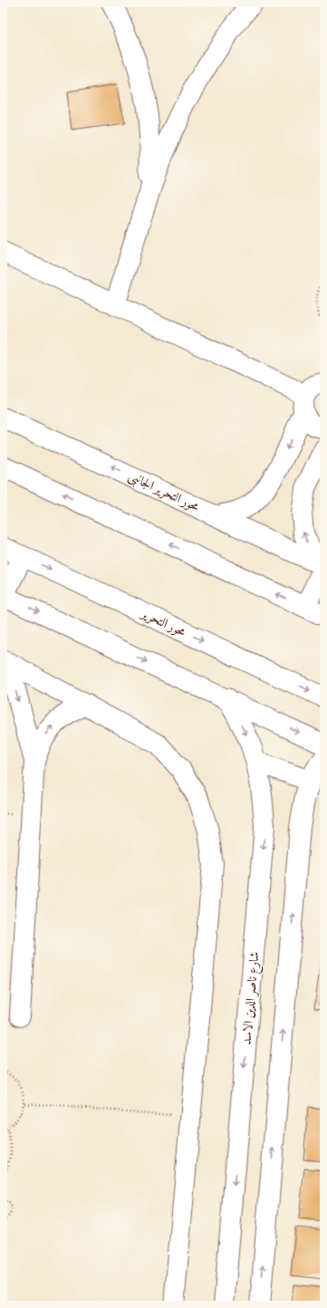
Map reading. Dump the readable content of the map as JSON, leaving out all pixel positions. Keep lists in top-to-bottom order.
{
  "streets": {
    "street": ["محور التحرير الجانبى", "محور التحرير", "شارع ناصر الدين الاسد"]
  }
}
